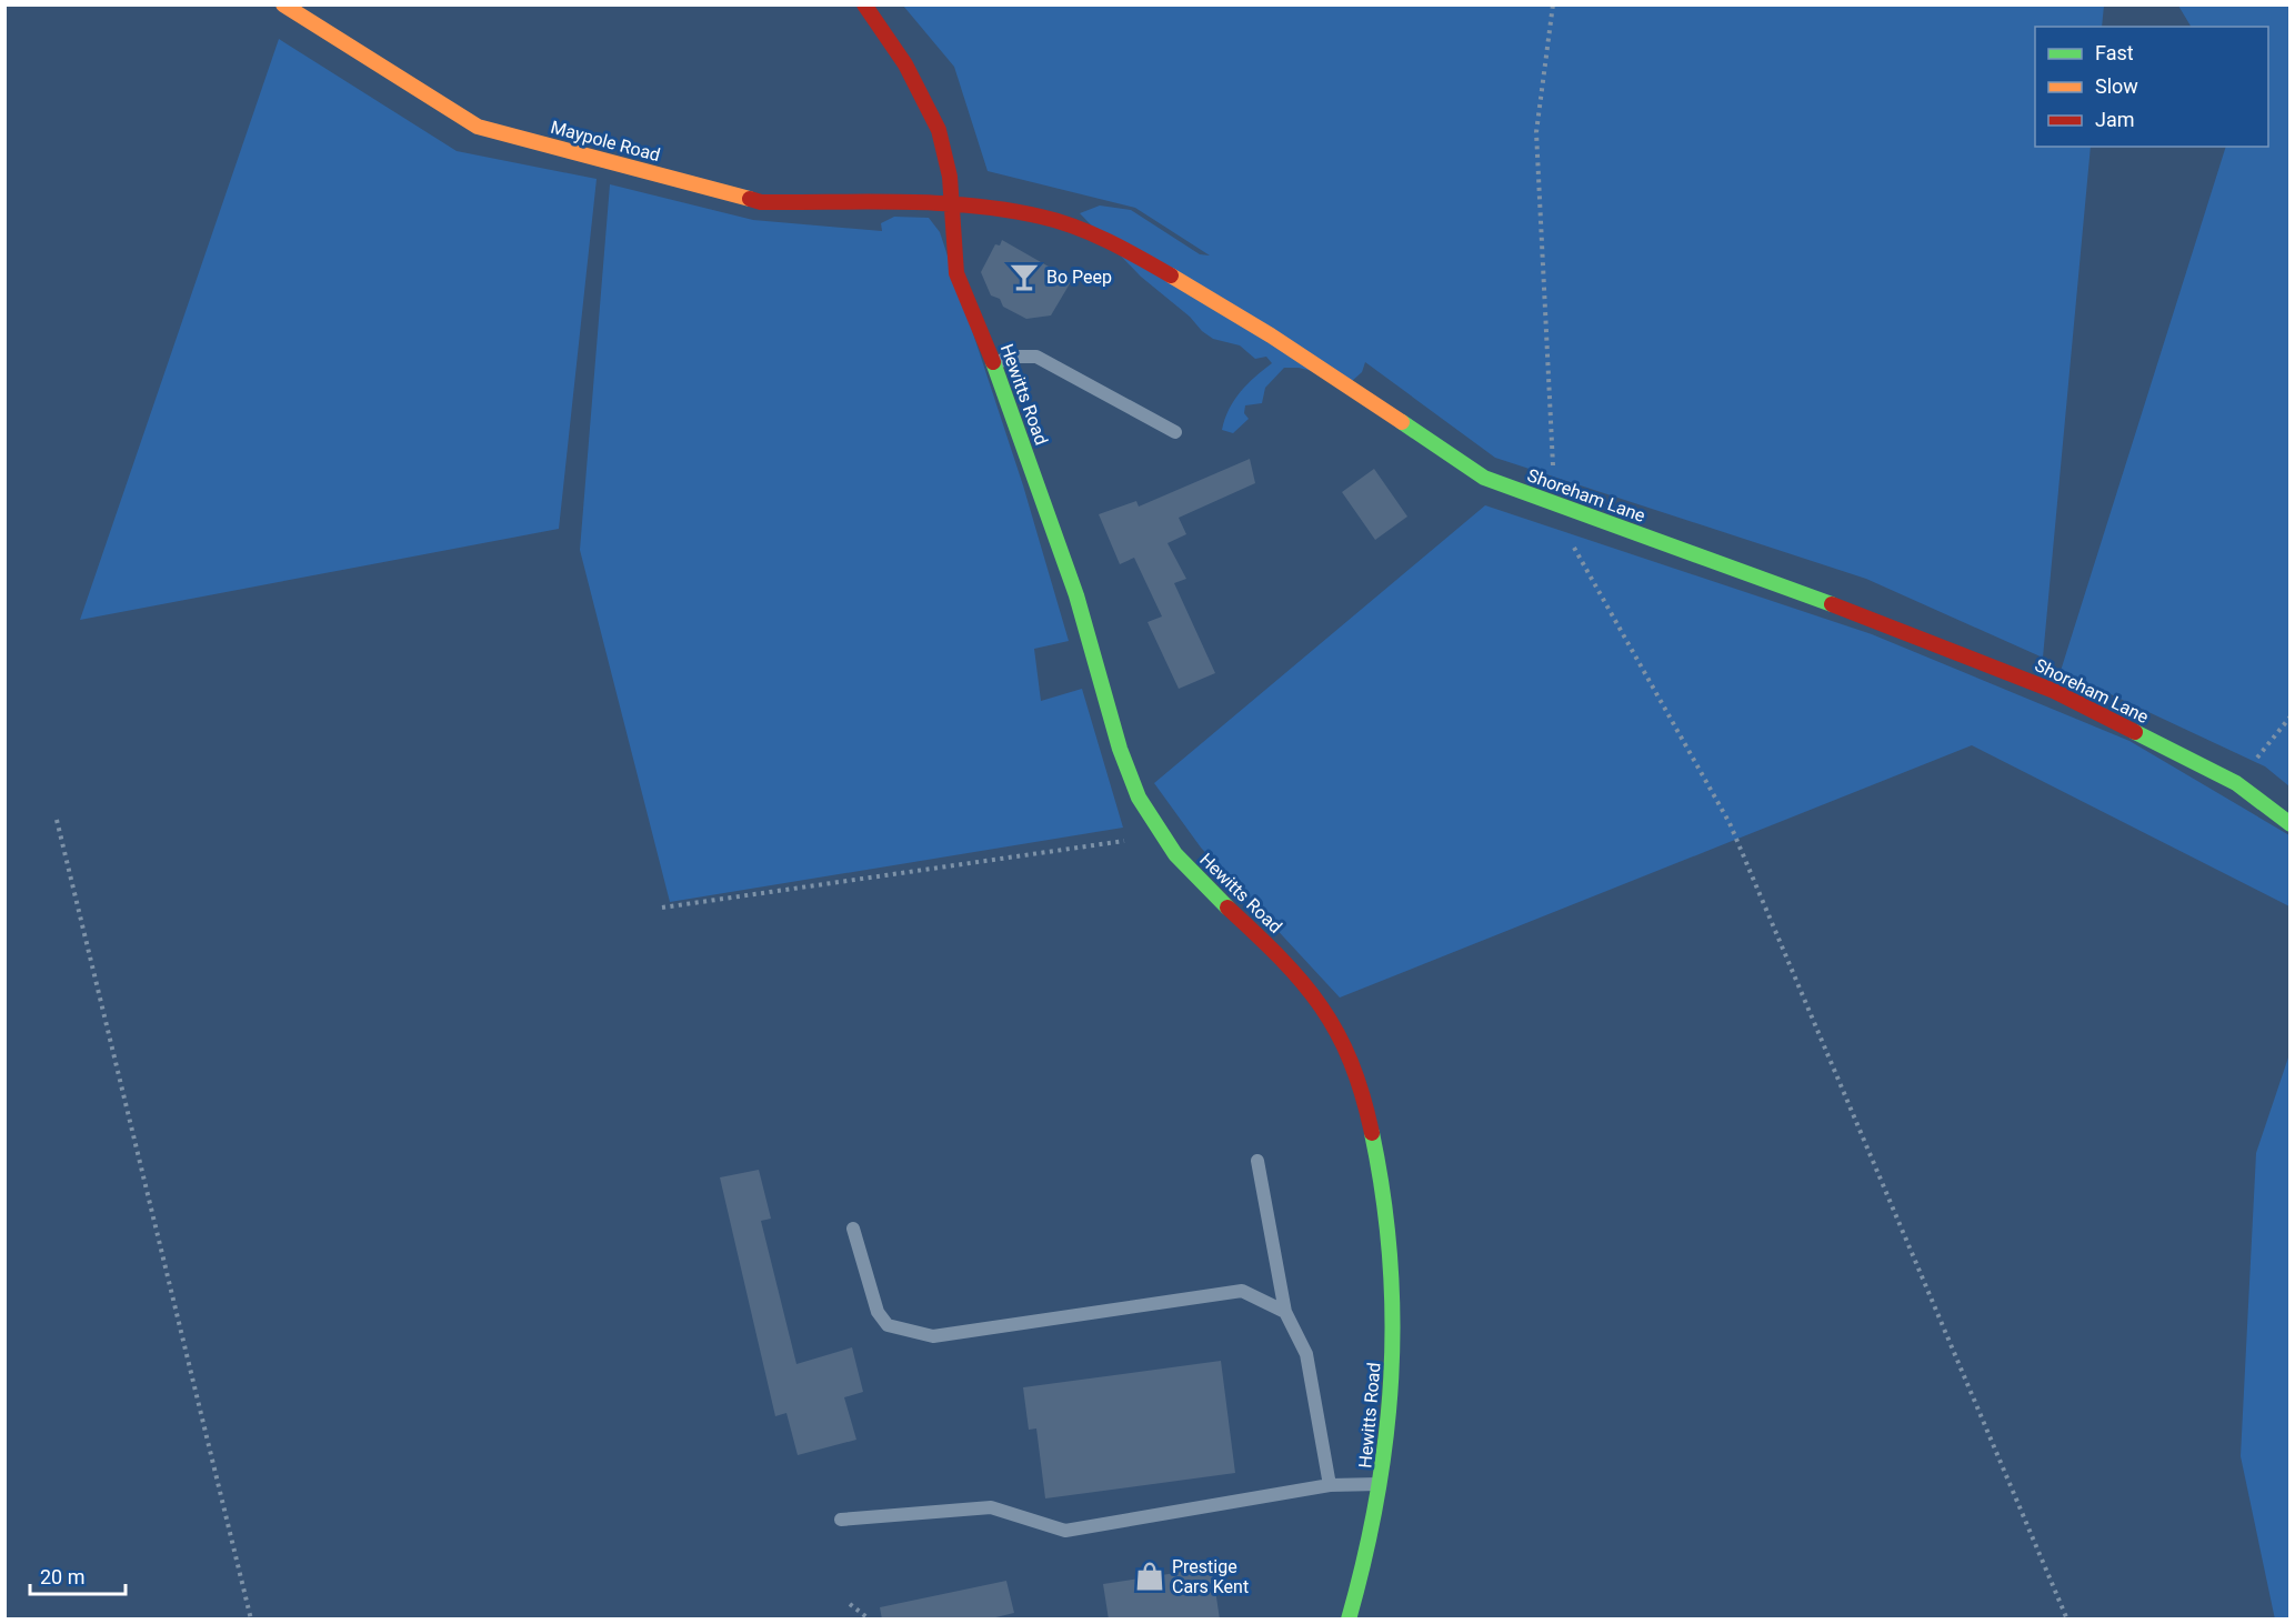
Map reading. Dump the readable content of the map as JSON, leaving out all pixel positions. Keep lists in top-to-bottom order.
{
  "streets": {
    "street": ["Maypole Road", "Hewitts Road", "Shoreham Lane"]
  },
  "crossings": [
    ["Maypole Road", "Hewitts Road"],
    ["Maypole Road", "Shoreham Lane"],
    ["Hewitts Road", "Shoreham Lane"]
  ],
  "places": {
    "bar": ["Bo Peep"],
    "shop": ["Prestige Cars Kent"]
  },
  "legend": ["Fast", "Slow", "Jam"],
  "scale_bar": "20 m"
}
